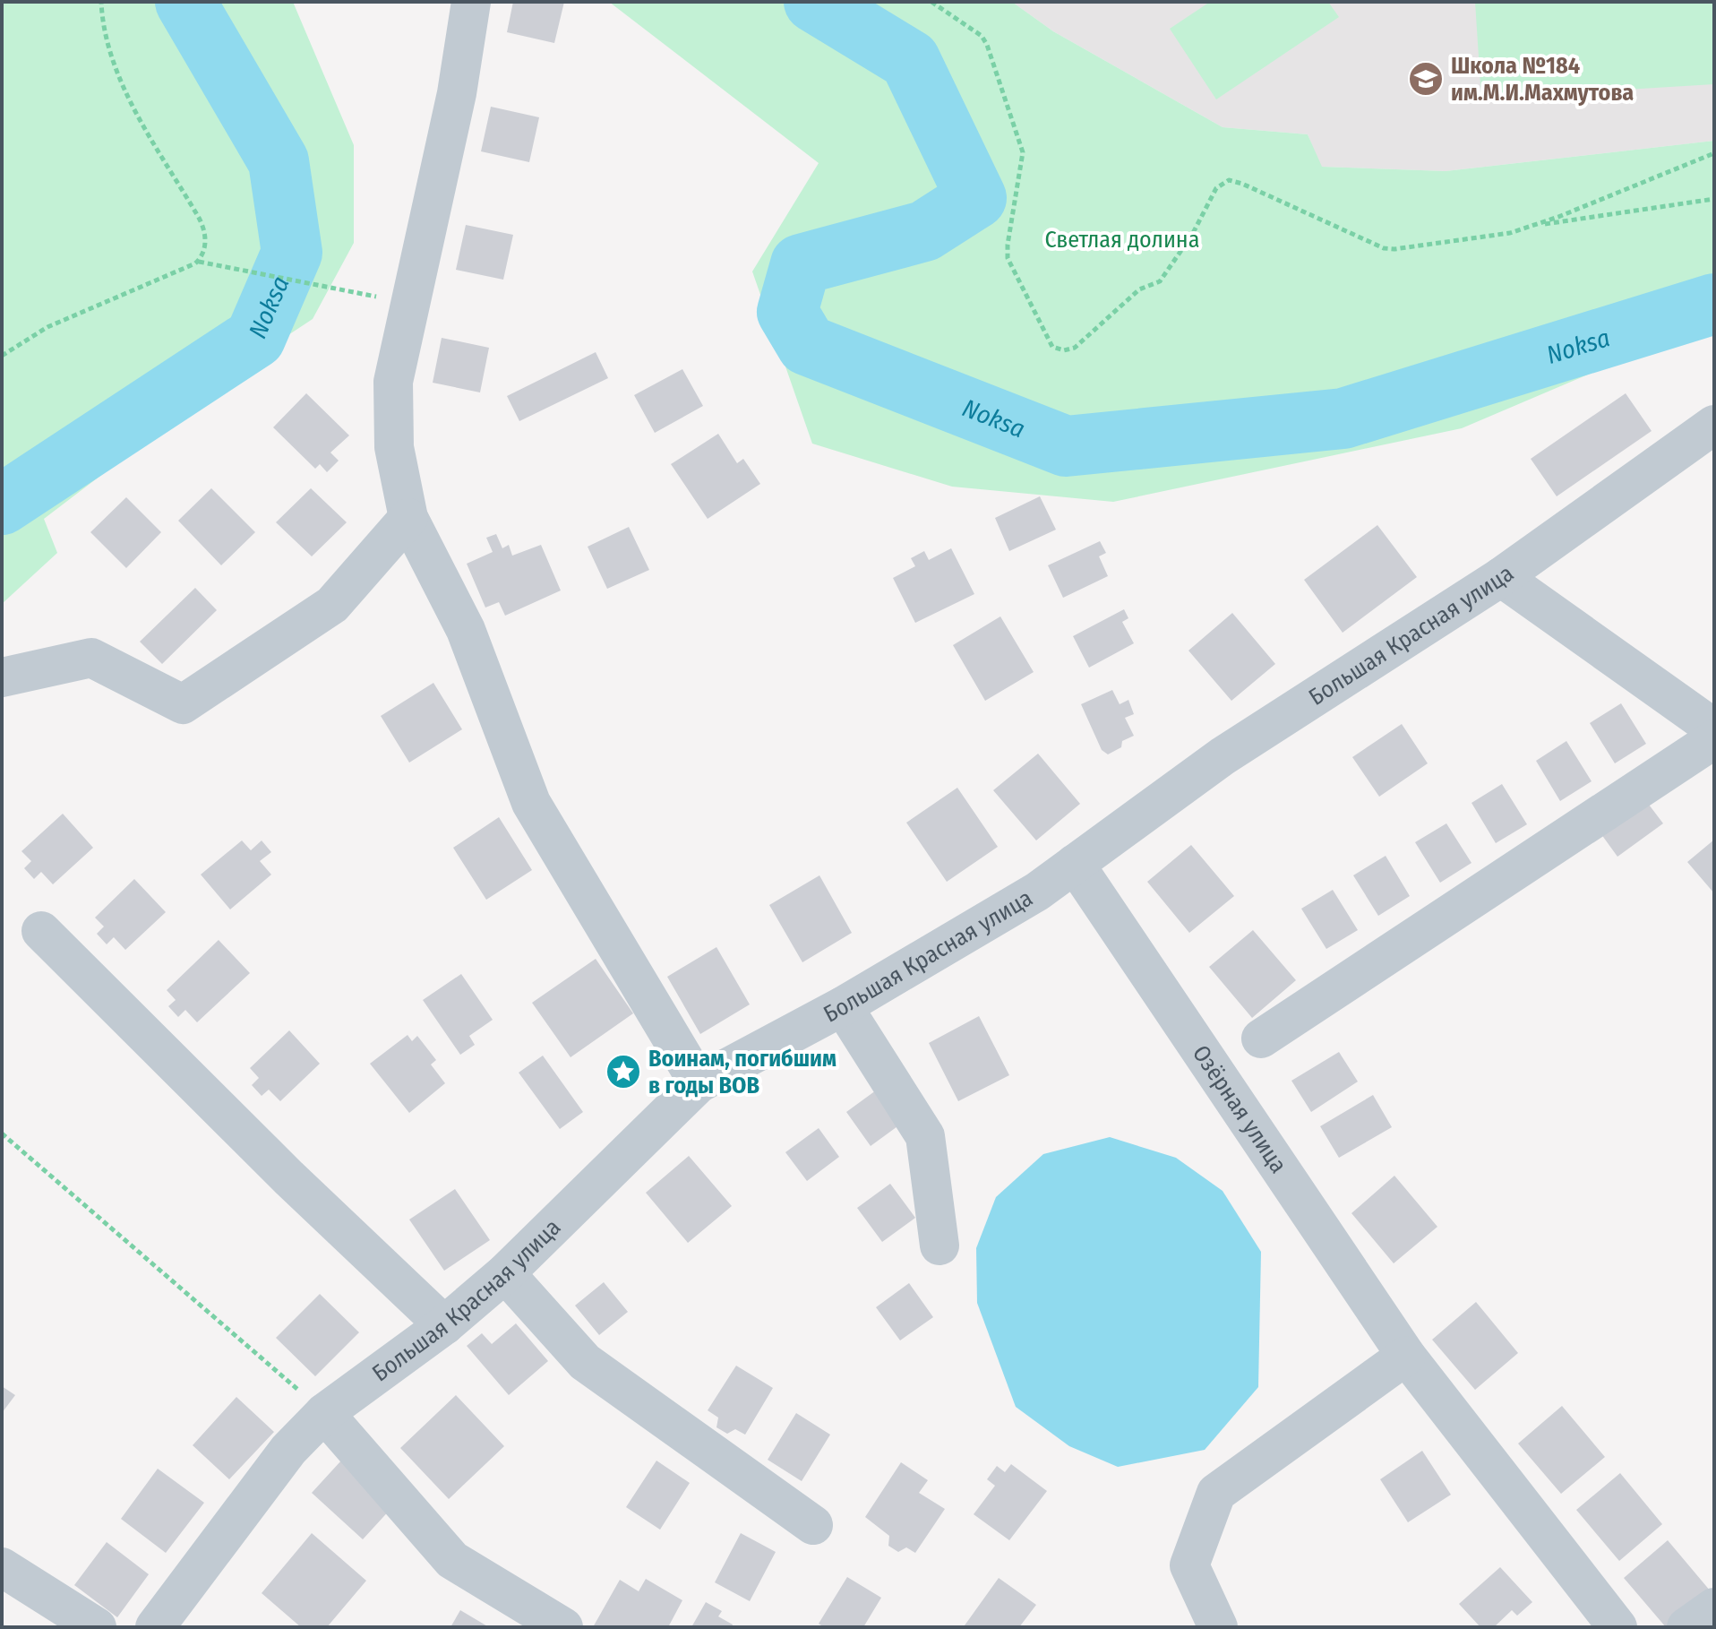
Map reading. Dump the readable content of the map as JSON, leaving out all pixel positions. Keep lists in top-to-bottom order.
{
  "streets": {
    "street": ["Большая Красная улица", "Озёрная улица"]
  },
  "crossings": [
    ["Большая Красная улица", "Озёрная улица"]
  ],
  "water": ["Noksa"],
  "parks": ["Светлая долина"],
  "places": {
    "school or university": ["Школа №184 им.М.И.Махмутова"],
    "place": ["Воинам, погибшим в годы ВОВ"]
  }
}
